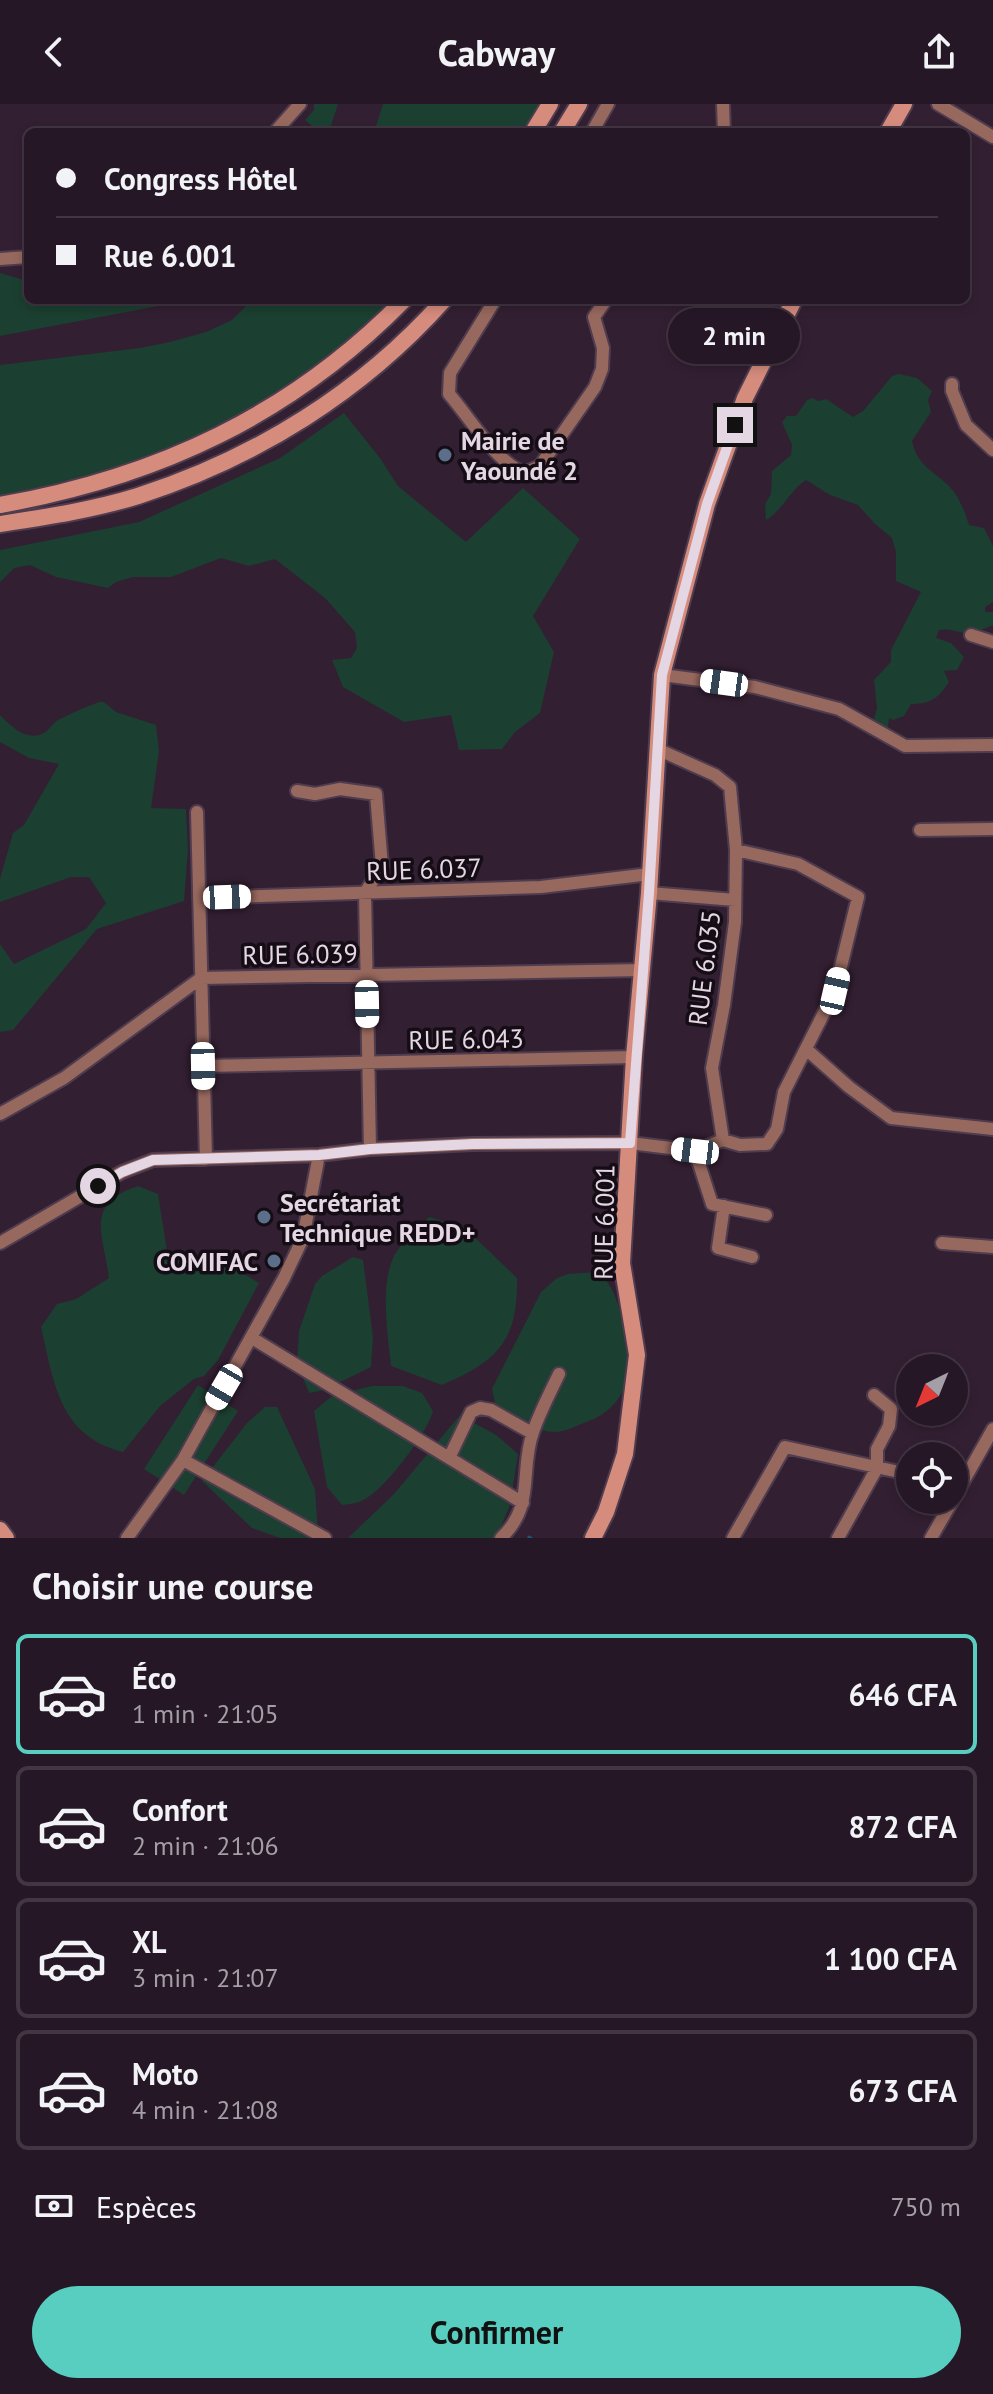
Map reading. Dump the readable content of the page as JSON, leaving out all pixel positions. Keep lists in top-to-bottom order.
{
  "streets": {
    "street": [
      "RUE 6.037",
      "RUE 6.039",
      "RUE 6.035",
      "RUE 6.043",
      "RUE 6.001"
    ]
  },
  "crossings": [
    ["RUE 6.037", "RUE 6.001"],
    ["RUE 6.039", "RUE 6.001"],
    ["RUE 6.035", "RUE 6.001"],
    ["RUE 6.043", "RUE 6.001"]
  ],
  "places": ["Mairie de Yaoundé 2", "Secrétariat Technique REDD+", "COMIFAC"],
  "north": "bottom left",
  "page": {
    "header": "Cabway",
    "banner": ["Congress Hôtel", "Rue 6.001"],
    "bubble": "2 min",
    "heading": "Choisir une course",
    "list": [
      {
        "name": "Éco",
        "note": "1 min · 21:05",
        "value": "646 CFA"
      },
      {
        "name": "Confort",
        "note": "2 min · 21:06",
        "value": "872 CFA"
      },
      {
        "name": "XL",
        "note": "3 min · 21:07",
        "value": "1 100 CFA"
      },
      {
        "name": "Moto",
        "note": "4 min · 21:08",
        "value": "673 CFA"
      }
    ],
    "pay": ["Espèces", "750 m"],
    "buttons": "Confirmer"
  }
}
